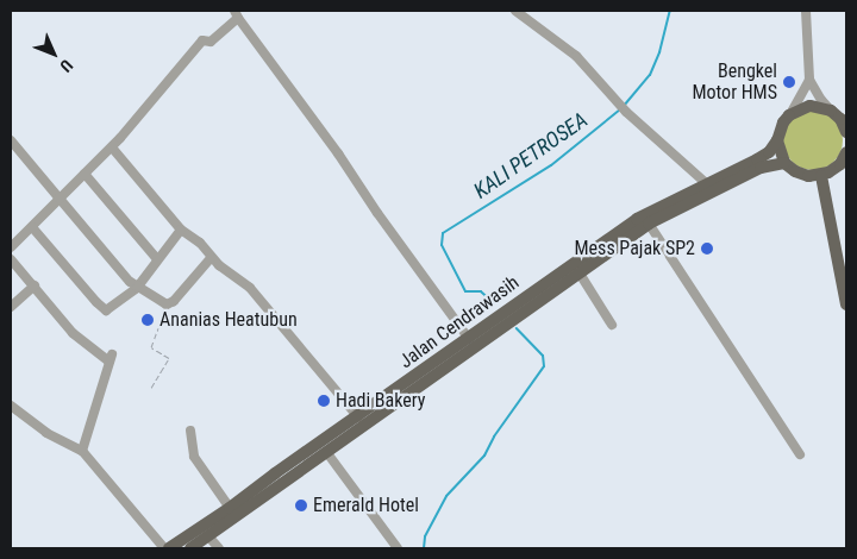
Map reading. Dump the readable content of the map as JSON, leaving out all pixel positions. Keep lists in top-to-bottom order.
{
  "streets": {
    "main road": ["Jalan Cendrawasih"]
  },
  "water": ["KALI PETROSEA"],
  "places": [
    "Bengkel Motor HMS",
    "Mess Pajak SP2",
    "Ananias Heatubun",
    "Hadi Bakery",
    "Emerald Hotel"
  ],
  "north": "bottom right"
}
